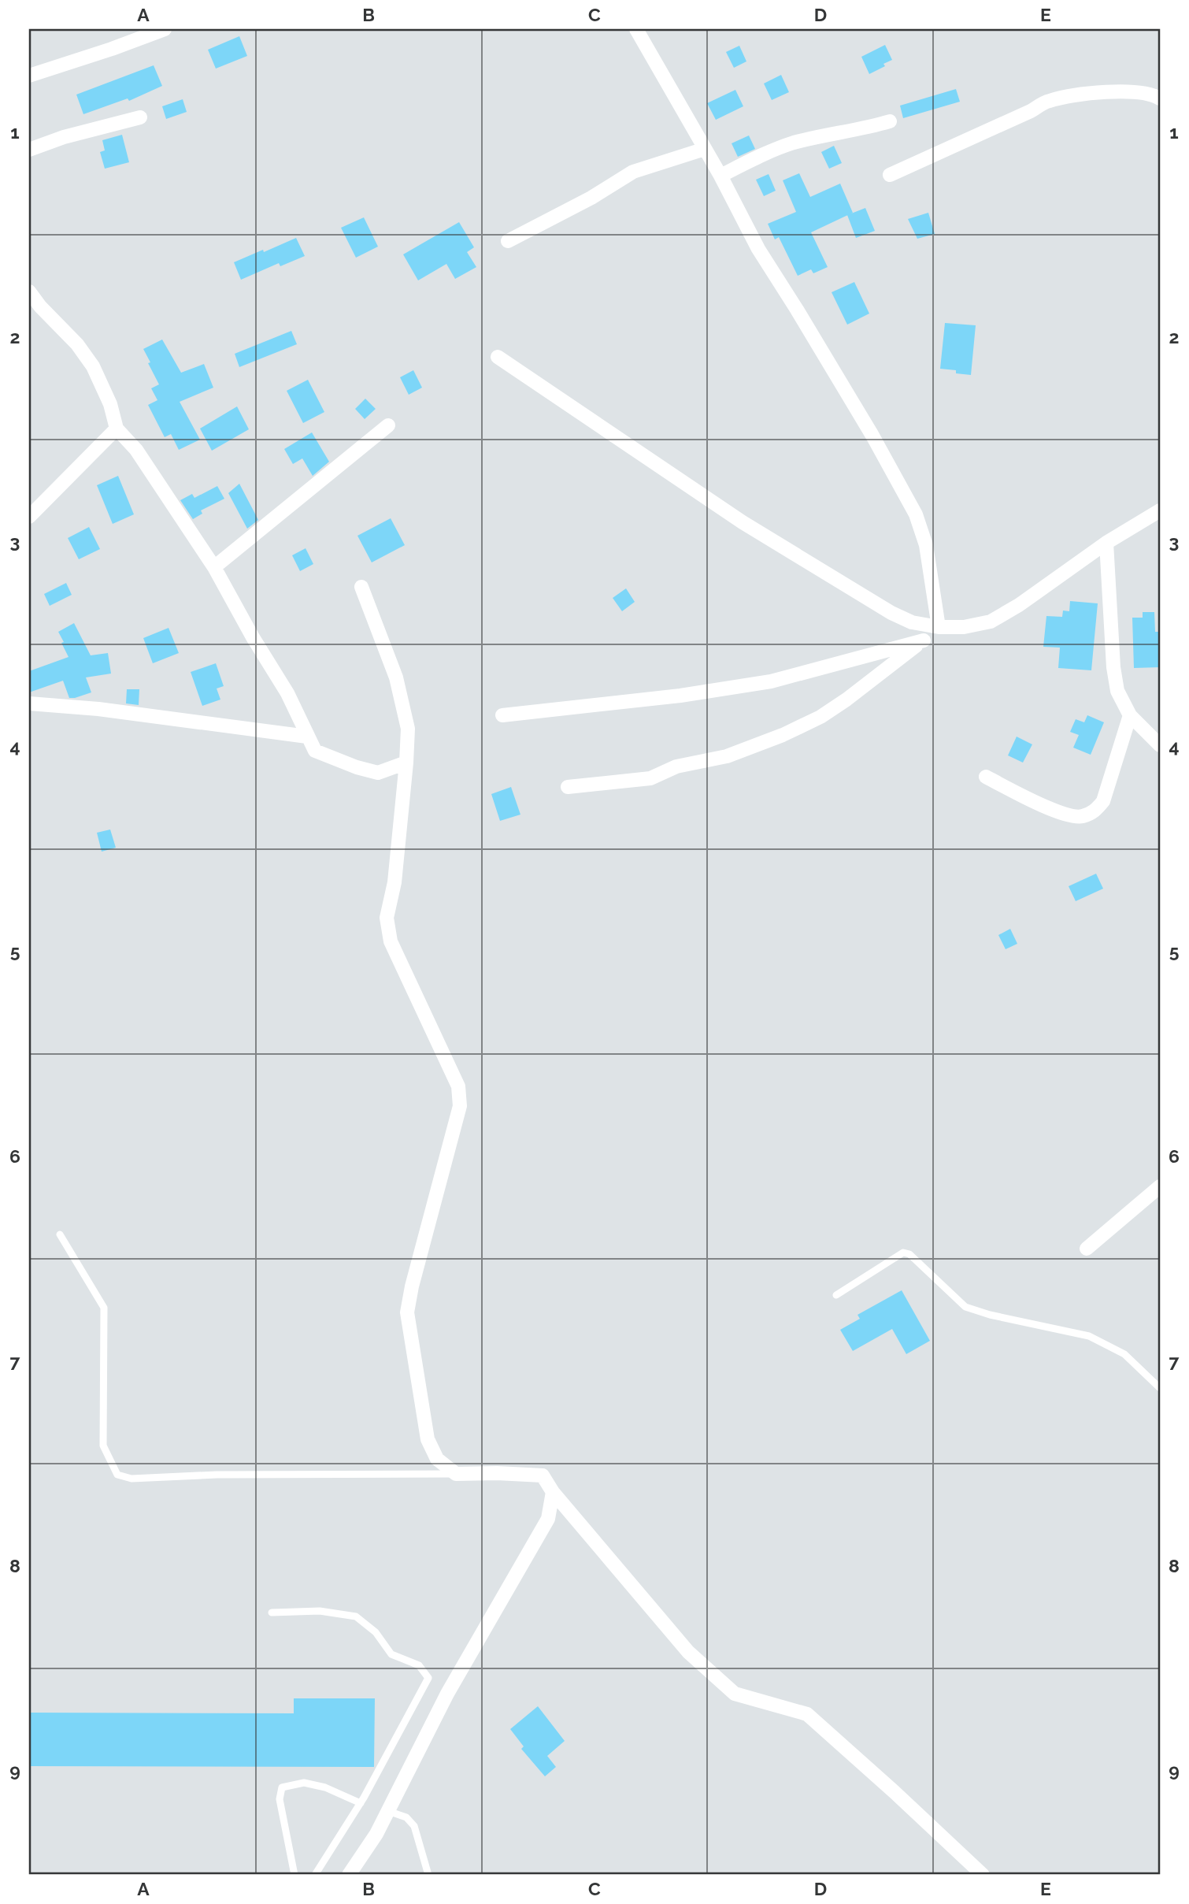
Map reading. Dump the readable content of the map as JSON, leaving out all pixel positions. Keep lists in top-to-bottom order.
{
  "grid": {
    "columns": [
      "A",
      "B",
      "C",
      "D",
      "E"
    ],
    "rows": [
      "1",
      "2",
      "3",
      "4",
      "5",
      "6",
      "7",
      "8",
      "9"
    ]
  }
}
